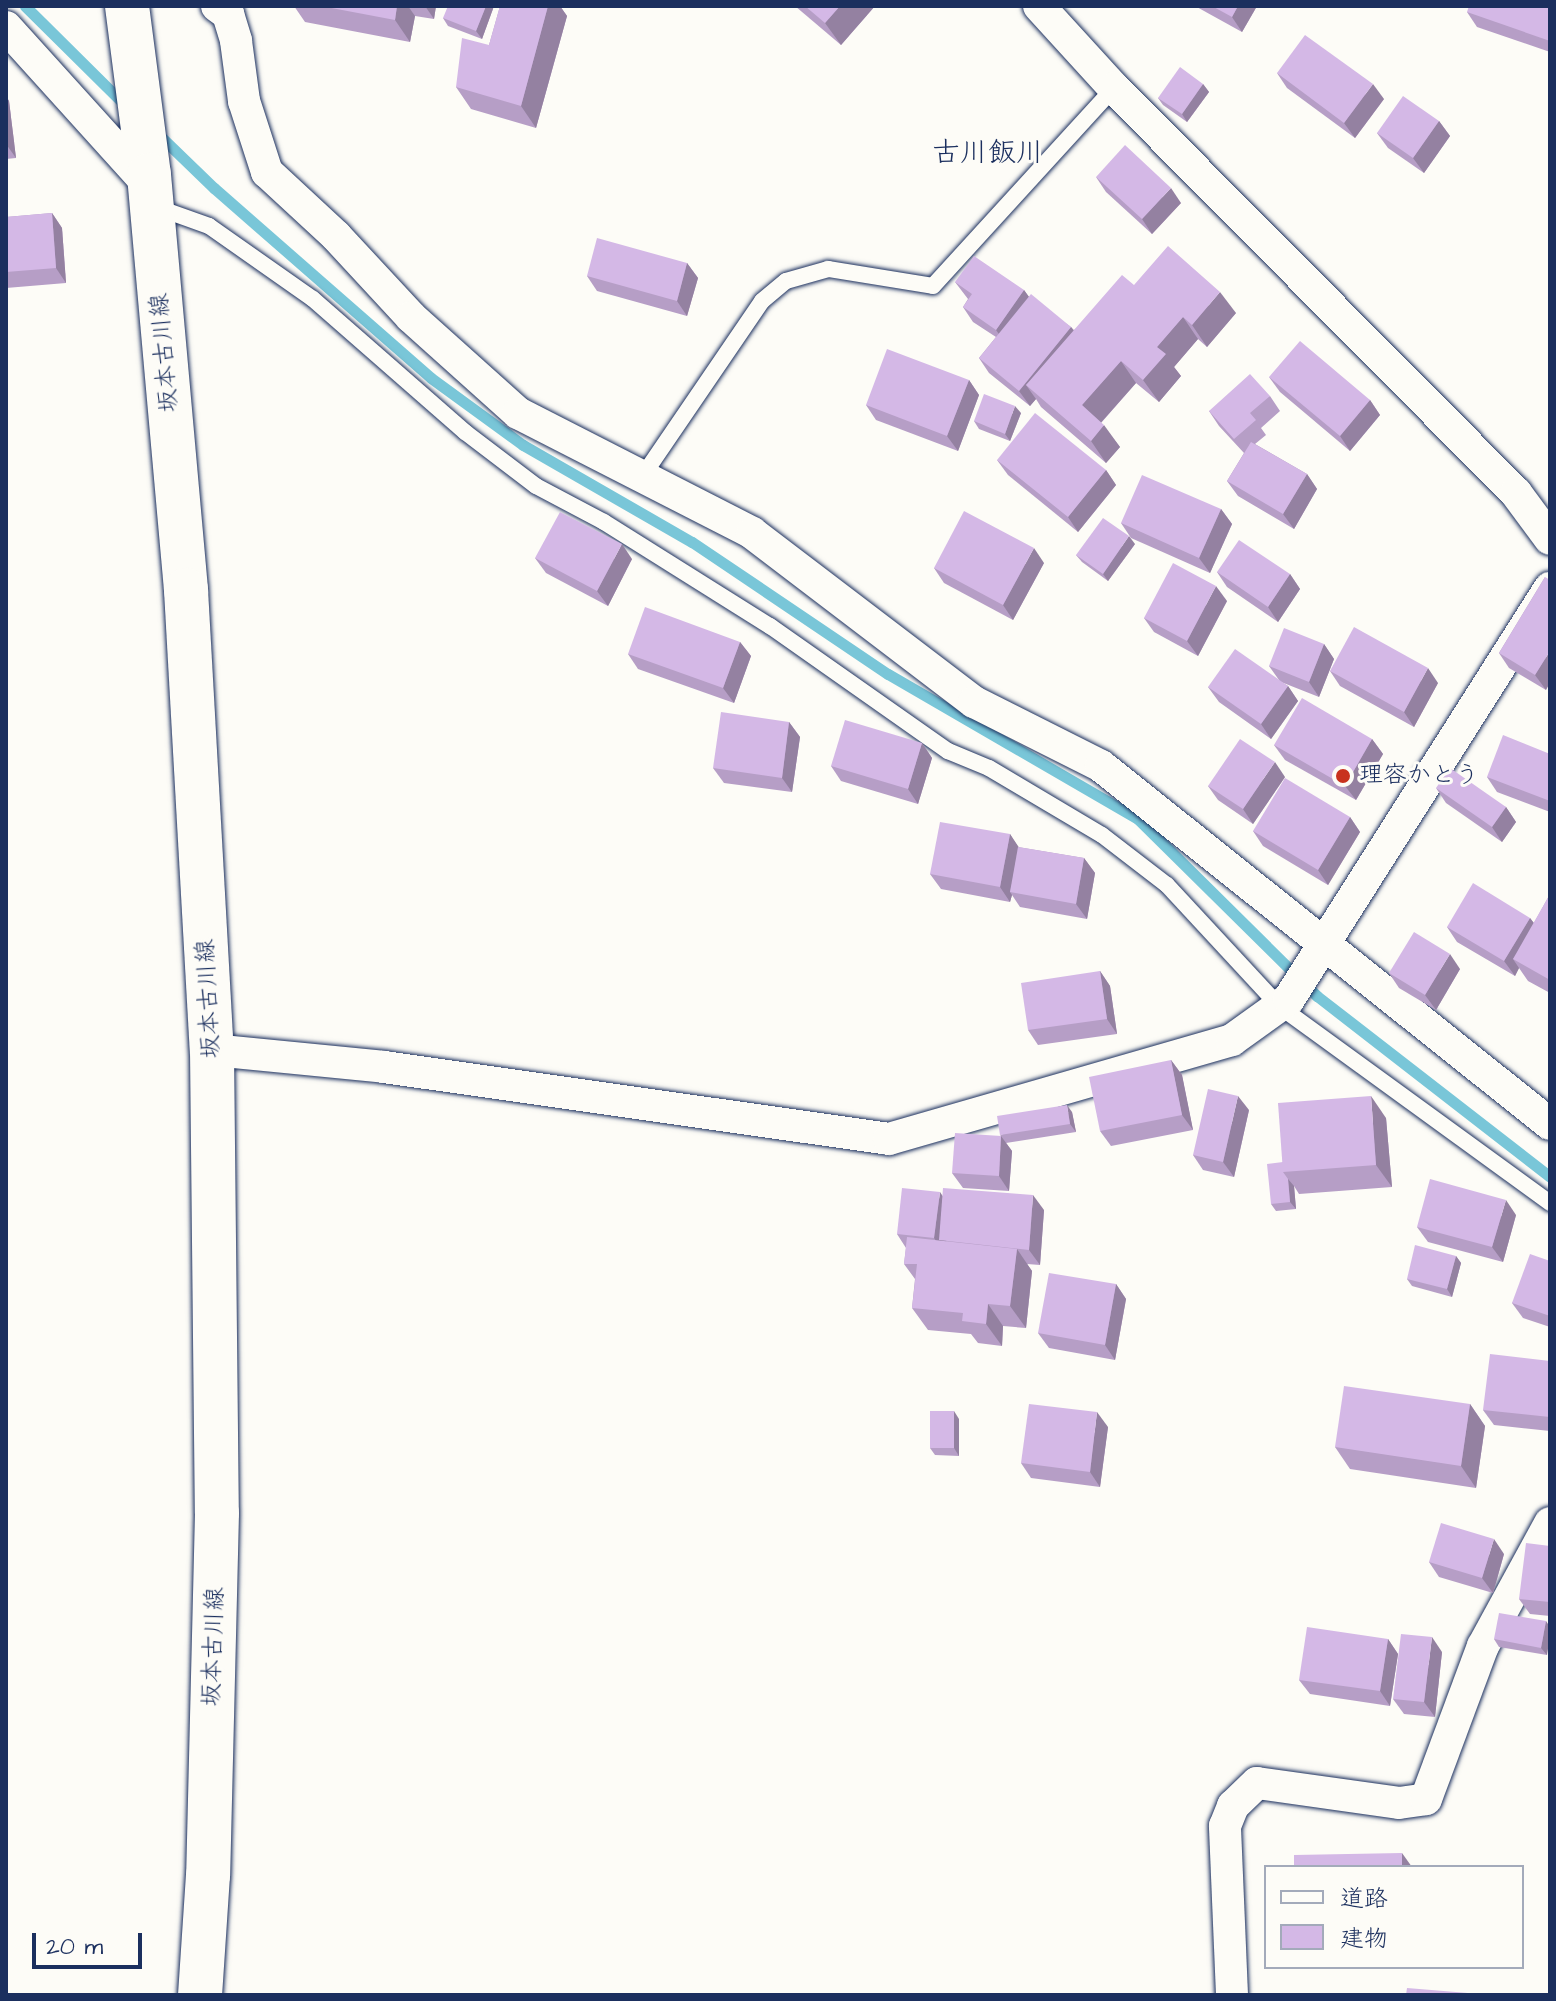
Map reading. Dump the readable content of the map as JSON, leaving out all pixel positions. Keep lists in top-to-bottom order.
{
  "streets": {
    "main road": ["坂本古川線"]
  },
  "districts": ["古川飯川"],
  "places": ["理容かとう"],
  "legend": ["道路", "建物"],
  "scale_bar": "20 m"
}
